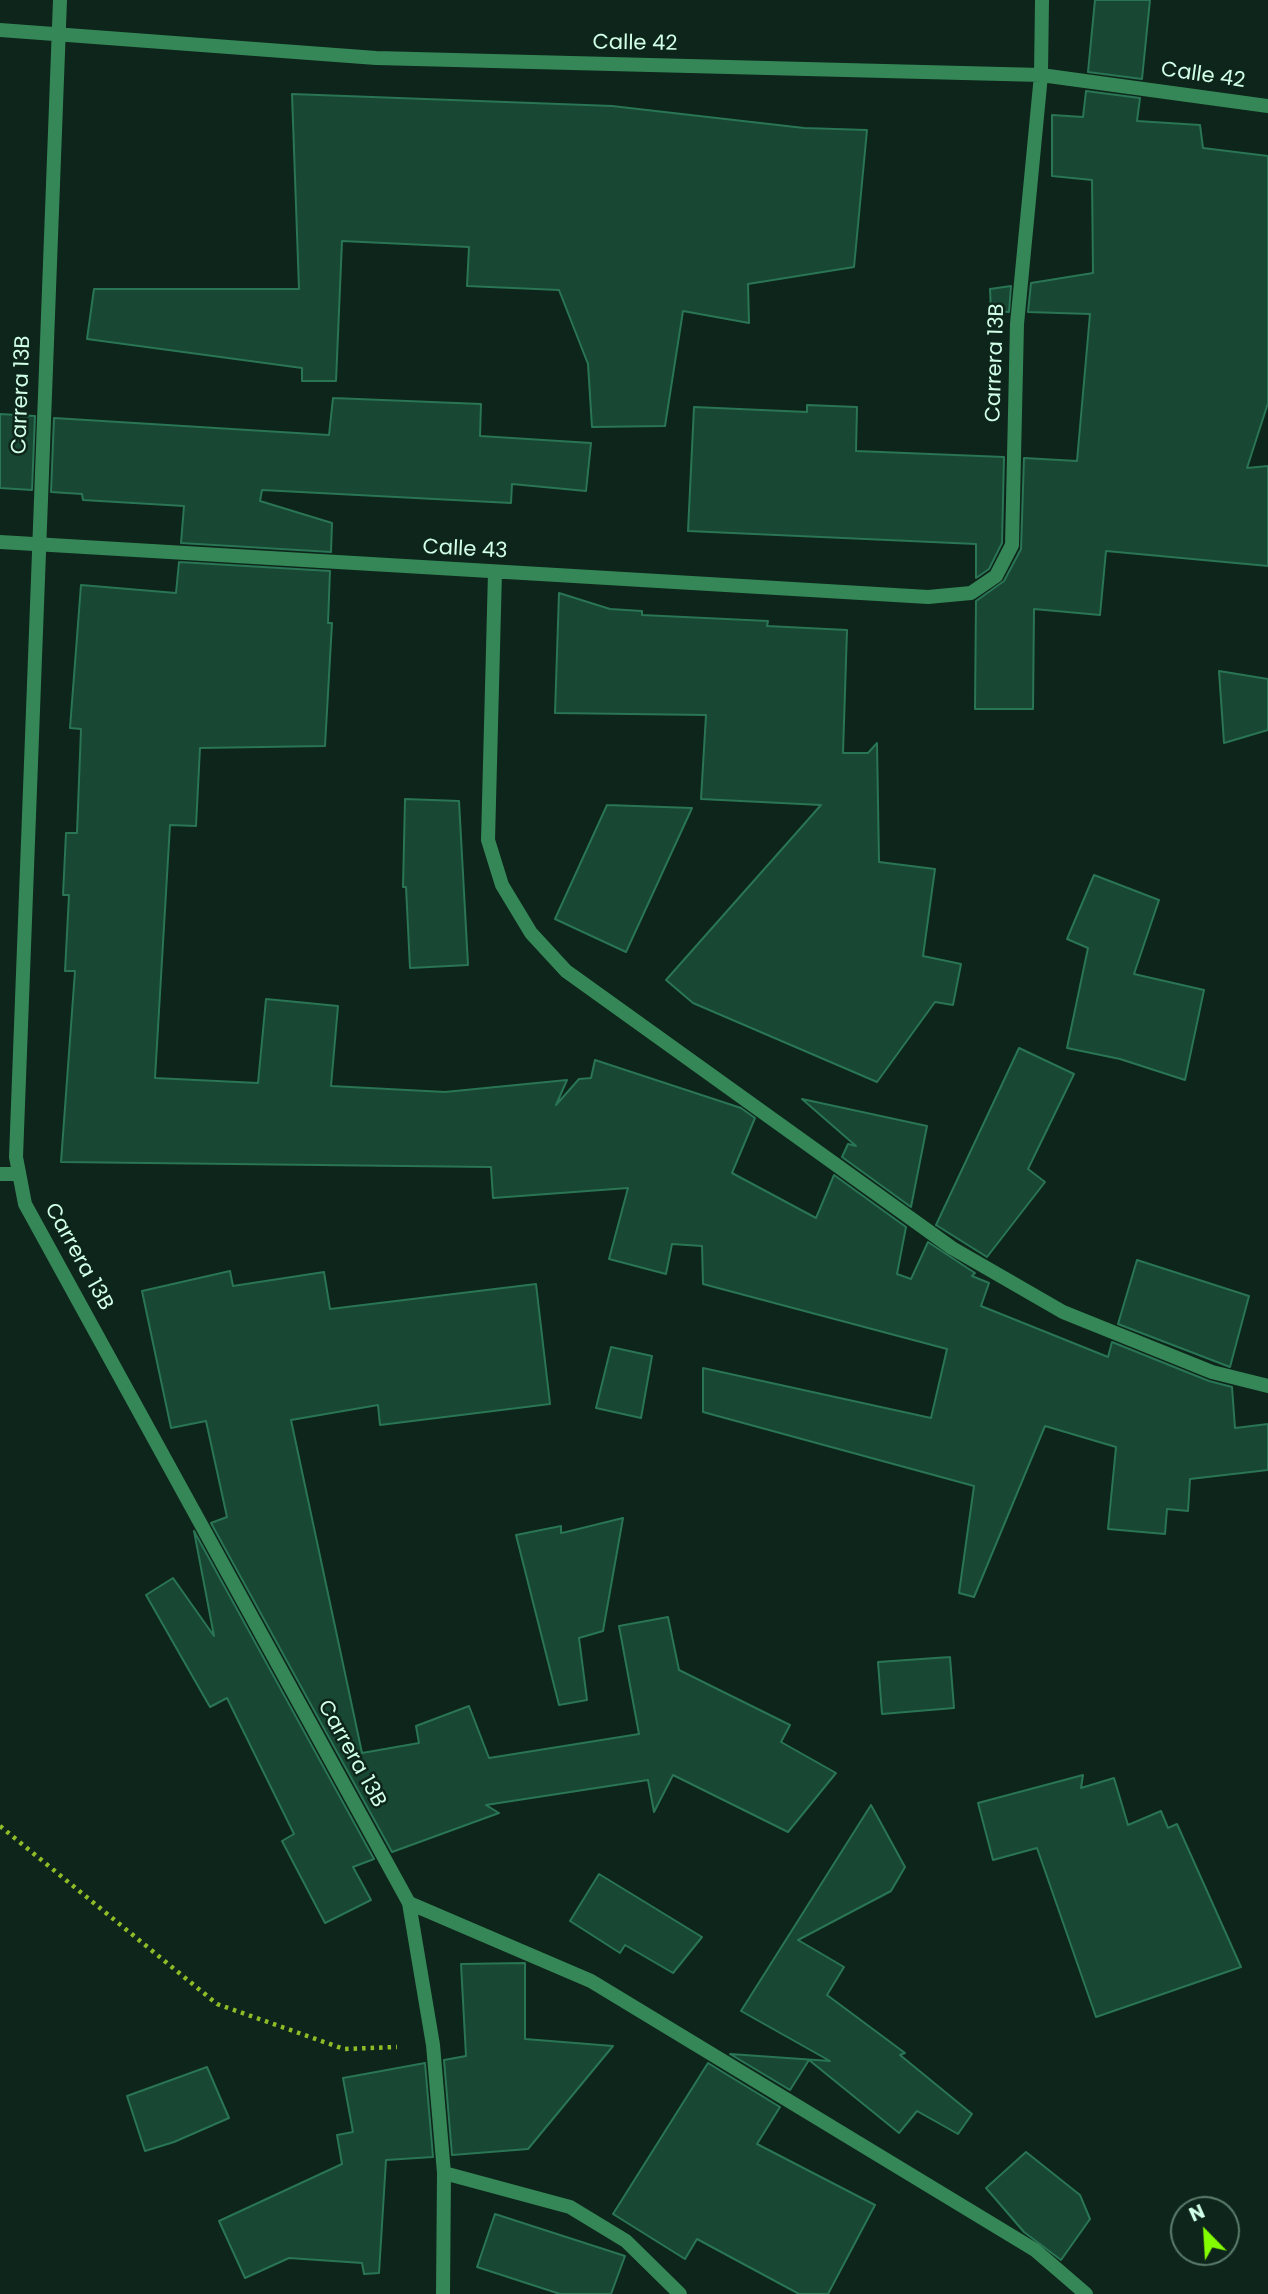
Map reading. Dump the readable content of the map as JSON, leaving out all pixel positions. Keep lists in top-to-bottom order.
{
  "streets": {
    "street": ["Calle 42", "Carrera 13B", "Calle 43"]
  },
  "crossings": [
    ["Calle 42", "Carrera 13B"],
    ["Carrera 13B", "Calle 43"]
  ],
  "north": "top left"
}
